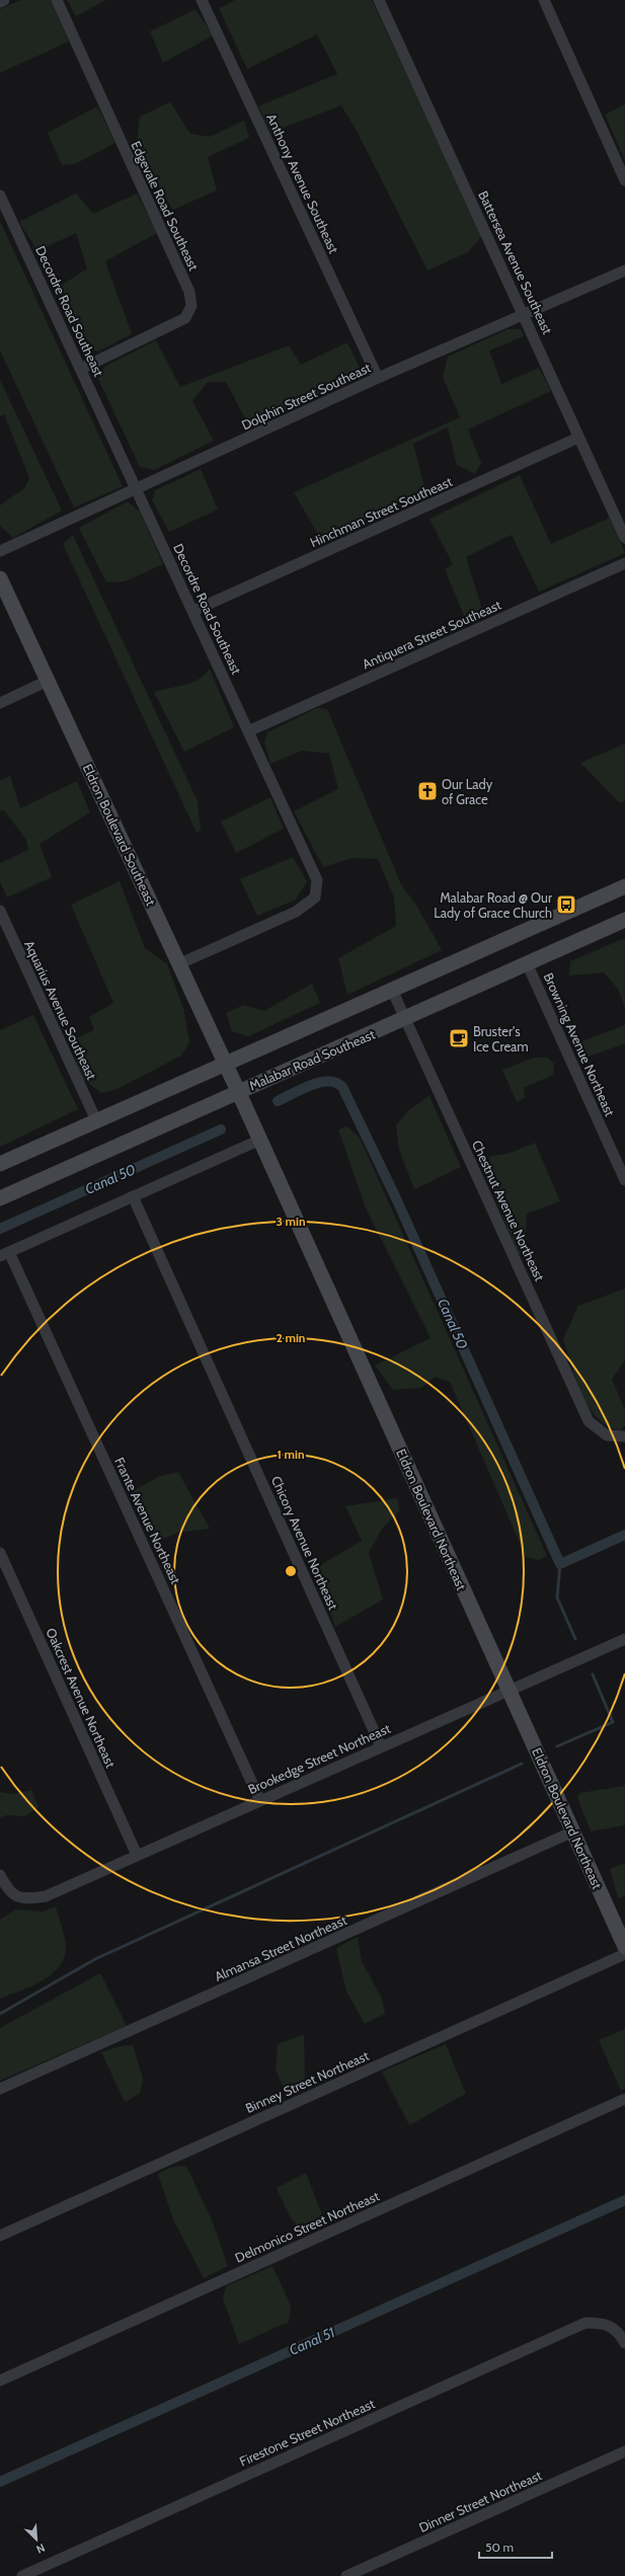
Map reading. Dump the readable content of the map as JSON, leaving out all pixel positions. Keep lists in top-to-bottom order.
{
  "streets": {
    "street": [
      "Anthony Avenue Southeast",
      "Edgevale Road Southeast",
      "Battersea Avenue Southeast",
      "Decordre Road Southeast",
      "Dolphin Street Southeast",
      "Hinchman Street Southeast",
      "Antiquera Street Southeast",
      "Eldron Boulevard Southeast",
      "Aquarius Avenue Southeast",
      "Browning Avenue Northeast",
      "Malabar Road Southeast",
      "Chestnut Avenue Northeast",
      "Eldron Boulevard Northeast",
      "Frante Avenue Northeast",
      "Chicory Avenue Northeast",
      "Oakcrest Avenue Northeast",
      "Brookedge Street Northeast",
      "Almansa Street Northeast",
      "Binney Street Northeast",
      "Delmonico Street Northeast",
      "Firestone Street Northeast",
      "Dinner Street Northeast"
    ]
  },
  "crossings": [
    ["Anthony Avenue Southeast", "Dolphin Street Southeast"],
    ["Edgevale Road Southeast", "Decordre Road Southeast"],
    ["Battersea Avenue Southeast", "Dolphin Street Southeast"],
    ["Battersea Avenue Southeast", "Hinchman Street Southeast"],
    ["Decordre Road Southeast", "Dolphin Street Southeast"],
    ["Decordre Road Southeast", "Hinchman Street Southeast"],
    ["Decordre Road Southeast", "Antiquera Street Southeast"],
    ["Decordre Road Southeast", "Eldron Boulevard Southeast"],
    ["Eldron Boulevard Southeast", "Malabar Road Southeast"],
    ["Eldron Boulevard Southeast", "Eldron Boulevard Northeast"],
    ["Browning Avenue Northeast", "Malabar Road Southeast"],
    ["Malabar Road Southeast", "Chestnut Avenue Northeast"],
    ["Malabar Road Southeast", "Eldron Boulevard Northeast"],
    ["Eldron Boulevard Northeast", "Brookedge Street Northeast"],
    ["Eldron Boulevard Northeast", "Almansa Street Northeast"],
    ["Frante Avenue Northeast", "Brookedge Street Northeast"],
    ["Chicory Avenue Northeast", "Brookedge Street Northeast"],
    ["Oakcrest Avenue Northeast", "Brookedge Street Northeast"]
  ],
  "water": ["Canal 50", "Canal 51"],
  "places": {
    "church": ["Our Lady of Grace"],
    "bus stop": ["Malabar Road @ Our Lady of Grace Church"],
    "cafe": ["Bruster's Ice Cream"]
  },
  "scale_bar": "50 m",
  "north": "bottom right",
  "rings": ["3 min", "2 min", "1 min"]
}
